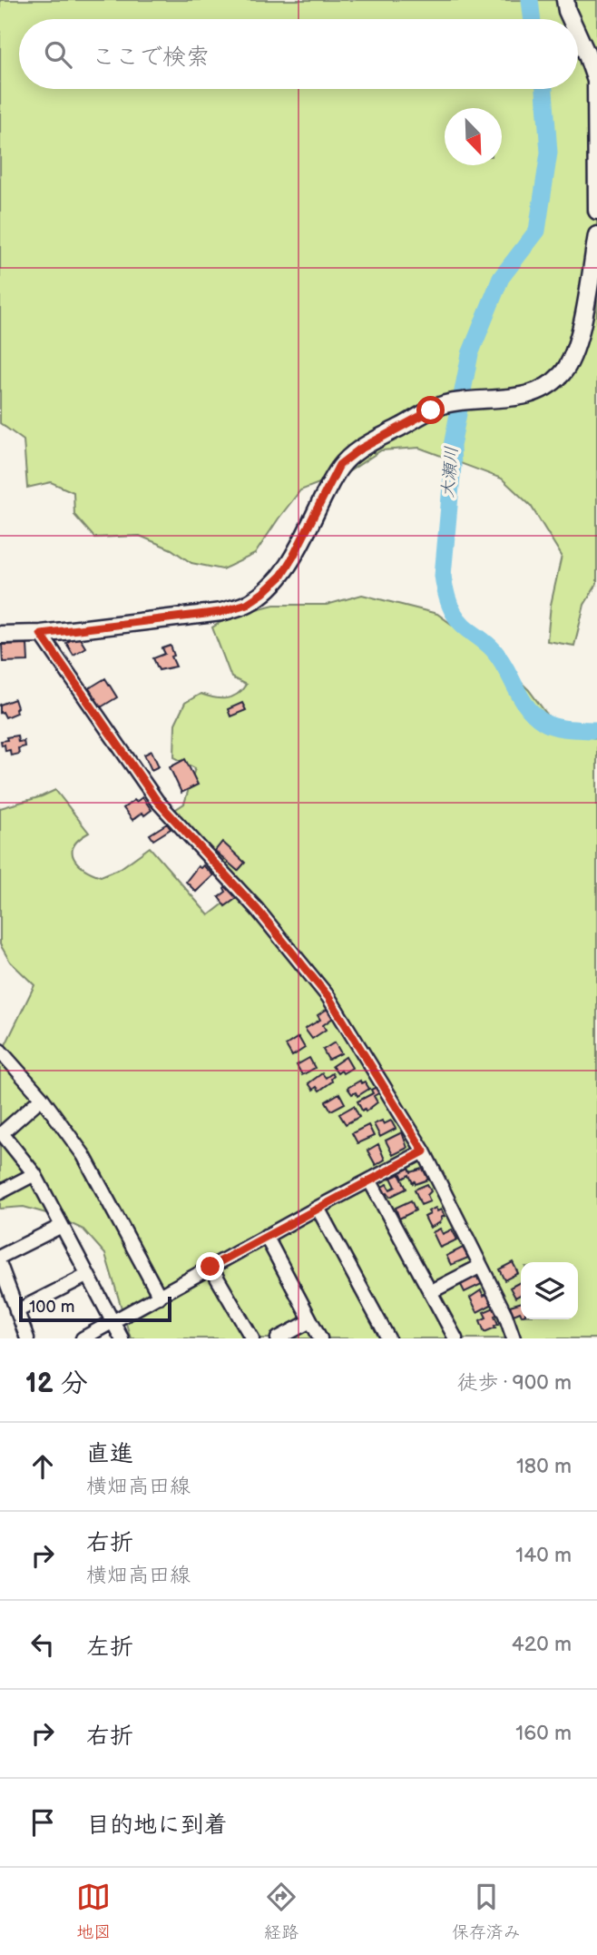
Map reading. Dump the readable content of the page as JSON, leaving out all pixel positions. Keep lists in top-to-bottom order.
{
  "water": ["大瀬川"],
  "scale_bar": "100 m",
  "north": "bottom right",
  "page": {
    "search": "ここで検索",
    "scale": "100 m",
    "heading": ["12 分", "徒歩 · 900 m"],
    "list": [
      ["直進", "横畑高田線", "180 m"],
      ["右折", "横畑高田線", "140 m"],
      ["左折", "420 m"],
      ["右折", "160 m"],
      "目的地に到着"
    ],
    "nav": ["地図", "経路", "保存済み"]
  }
}
